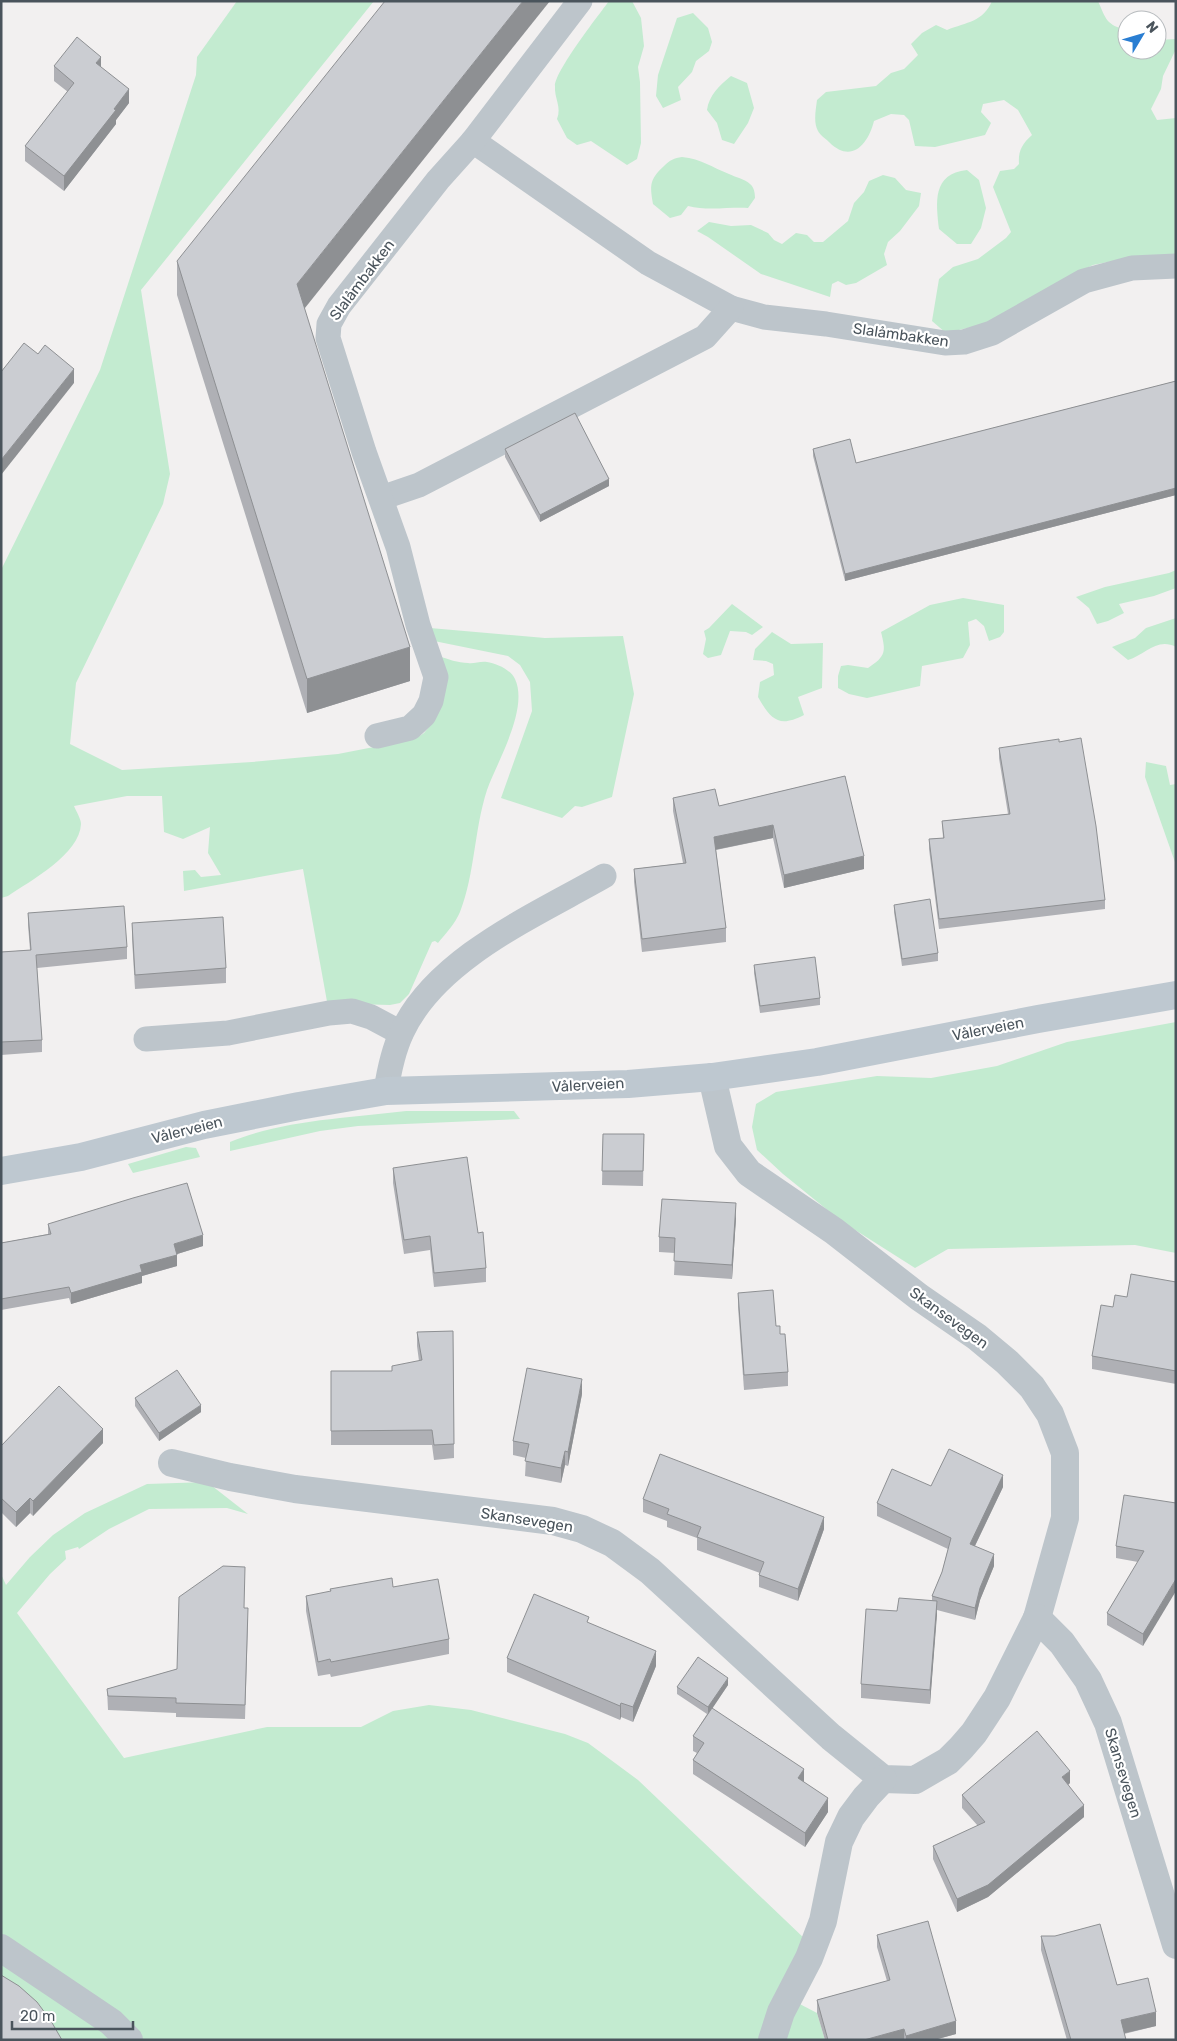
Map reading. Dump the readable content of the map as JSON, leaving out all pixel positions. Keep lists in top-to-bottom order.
{
  "streets": {
    "street": ["Vålerveien", "Skansevegen"],
    "lane": ["Slalåmbakken"]
  },
  "crossings": [
    ["Vålerveien", "Skansevegen"]
  ],
  "scale_bar": "20 m",
  "north": "top right"
}
